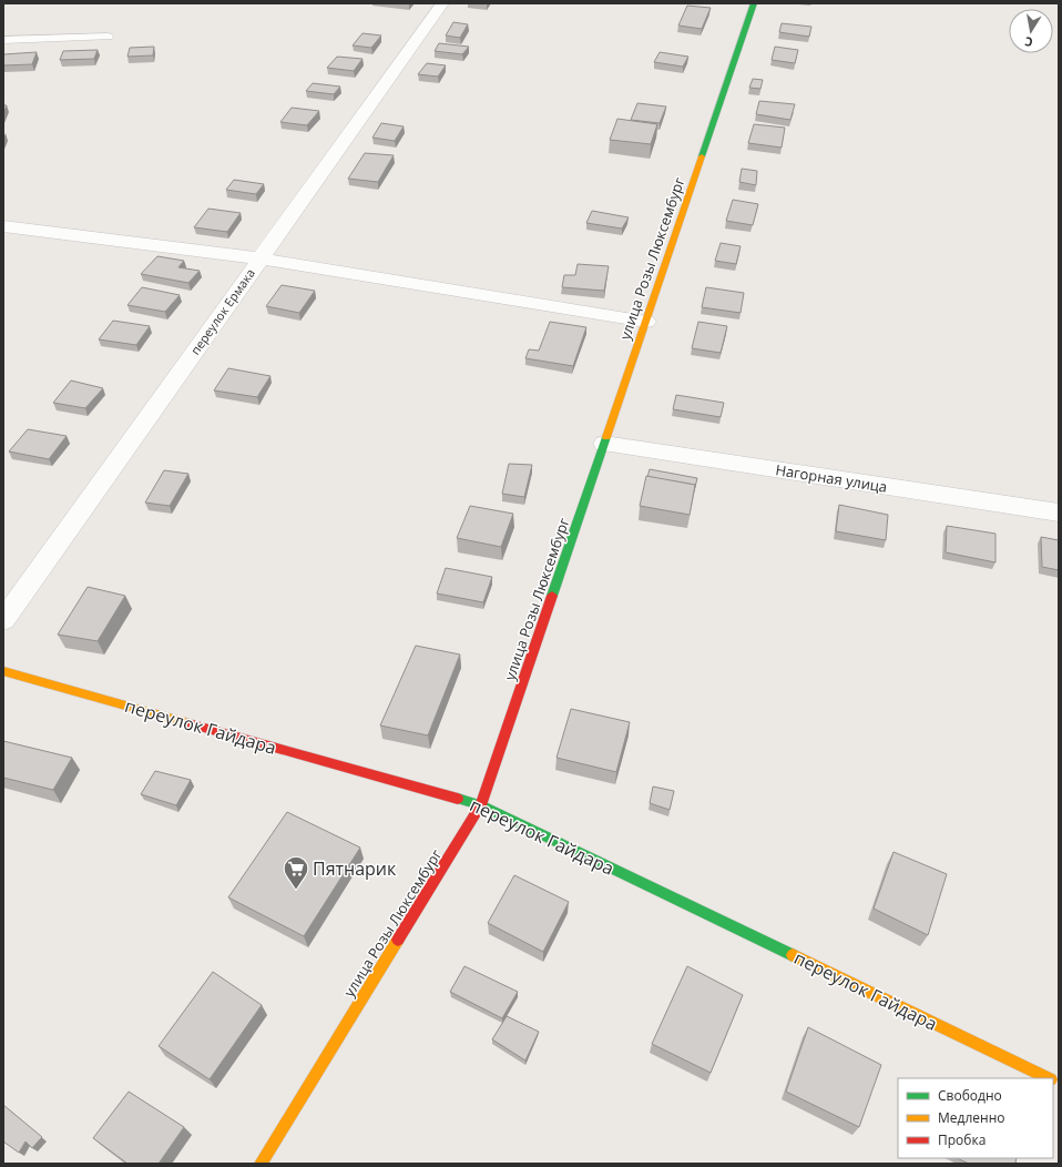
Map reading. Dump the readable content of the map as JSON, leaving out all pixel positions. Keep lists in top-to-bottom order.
{
  "streets": {
    "street": [
      "улица Розы Люксембург",
      "переулок Ермака",
      "Нагорная улица",
      "переулок Гайдара"
    ]
  },
  "crossings": [
    ["улица Розы Люксембург", "Нагорная улица"],
    ["улица Розы Люксембург", "переулок Гайдара"]
  ],
  "places": {
    "supermarket": ["Пятнарик"]
  },
  "legend": ["Свободно", "Медленно", "Пробка"],
  "north": "bottom"
}
